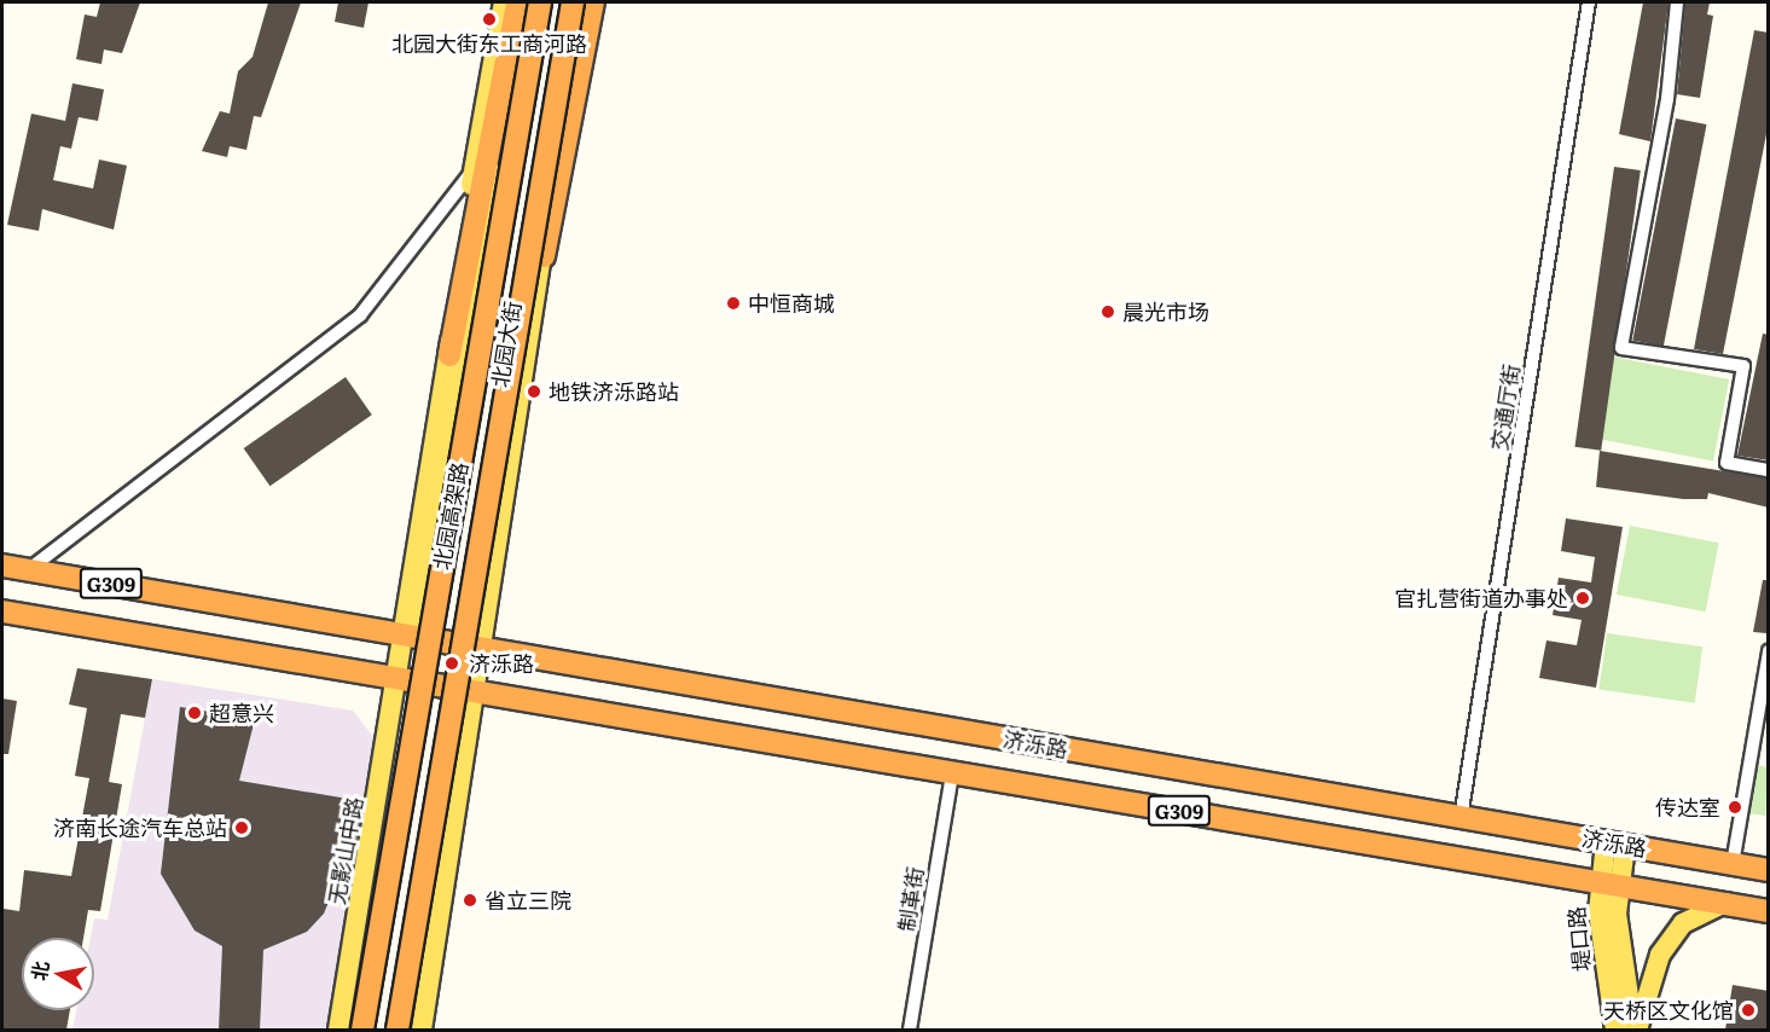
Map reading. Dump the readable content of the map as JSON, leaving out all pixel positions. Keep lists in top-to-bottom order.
{
  "streets": {
    "highway": ["北园高架路", "G309", "济泺路"],
    "main road": ["北园大街", "无影山中路", "堤口路"],
    "street": ["交通厅街", "制革街"]
  },
  "crossings": [
    ["北园大街", "北园高架路"],
    ["北园大街", "济泺路"],
    ["北园大街", "无影山中路"],
    ["交通厅街", "济泺路"],
    ["济泺路", "无影山中路"],
    ["济泺路", "制革街"],
    ["济泺路", "堤口路"]
  ],
  "places": [
    "北园大街东工商河路",
    "中恒商城",
    "晨光市场",
    "地铁济泺路站",
    "官扎营街道办事处",
    "济泺路",
    "超意兴",
    "传达室",
    "济南长途汽车总站",
    "省立三院",
    "天桥区文化馆"
  ],
  "north": "left"
}
